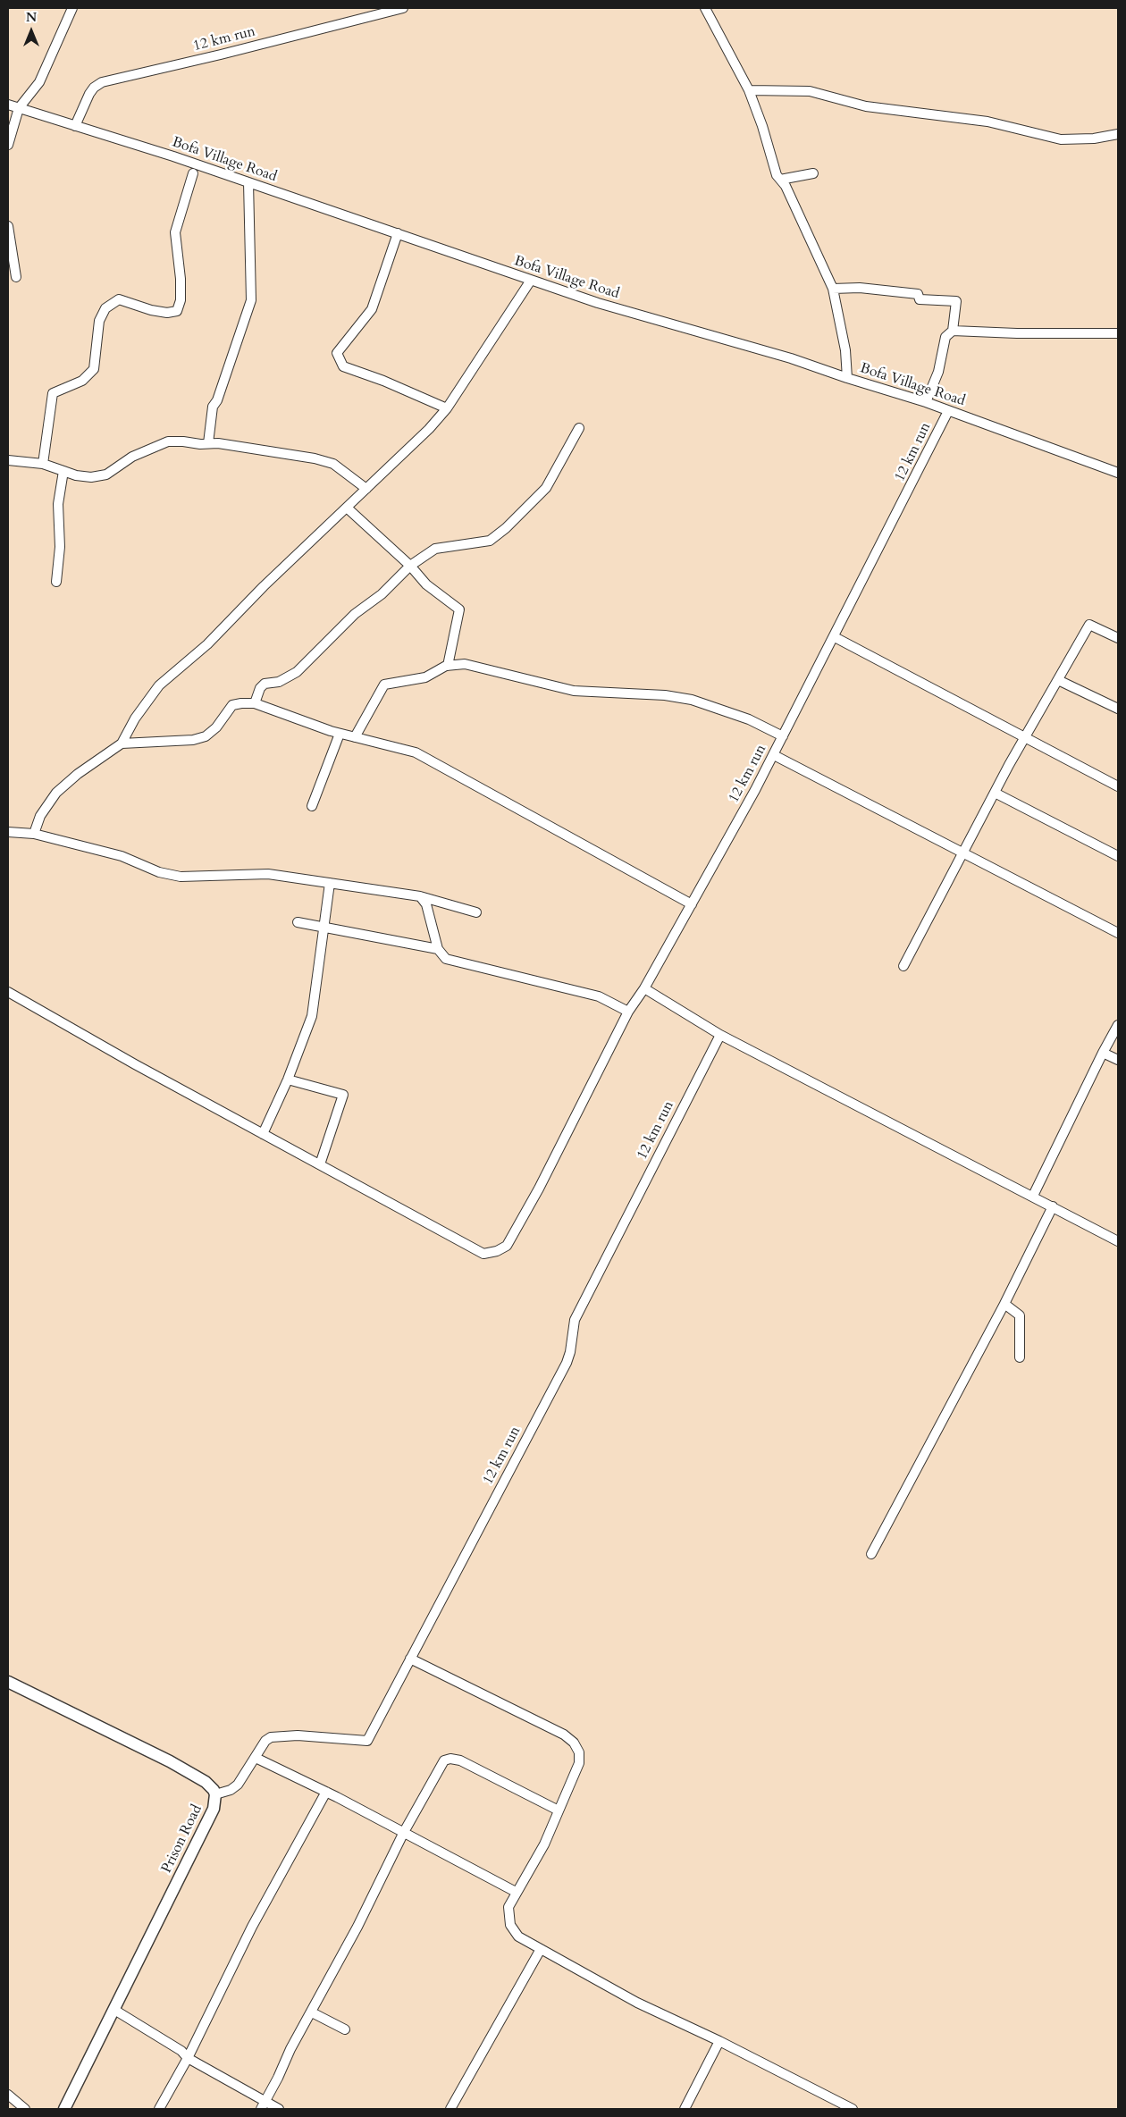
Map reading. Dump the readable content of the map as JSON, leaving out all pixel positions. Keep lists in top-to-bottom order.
{
  "streets": {
    "street": ["12 km run", "Bofa Village Road", "Prison Road"]
  },
  "crossings": [
    ["12 km run", "Bofa Village Road"],
    ["12 km run", "Prison Road"]
  ],
  "north": "top"
}
